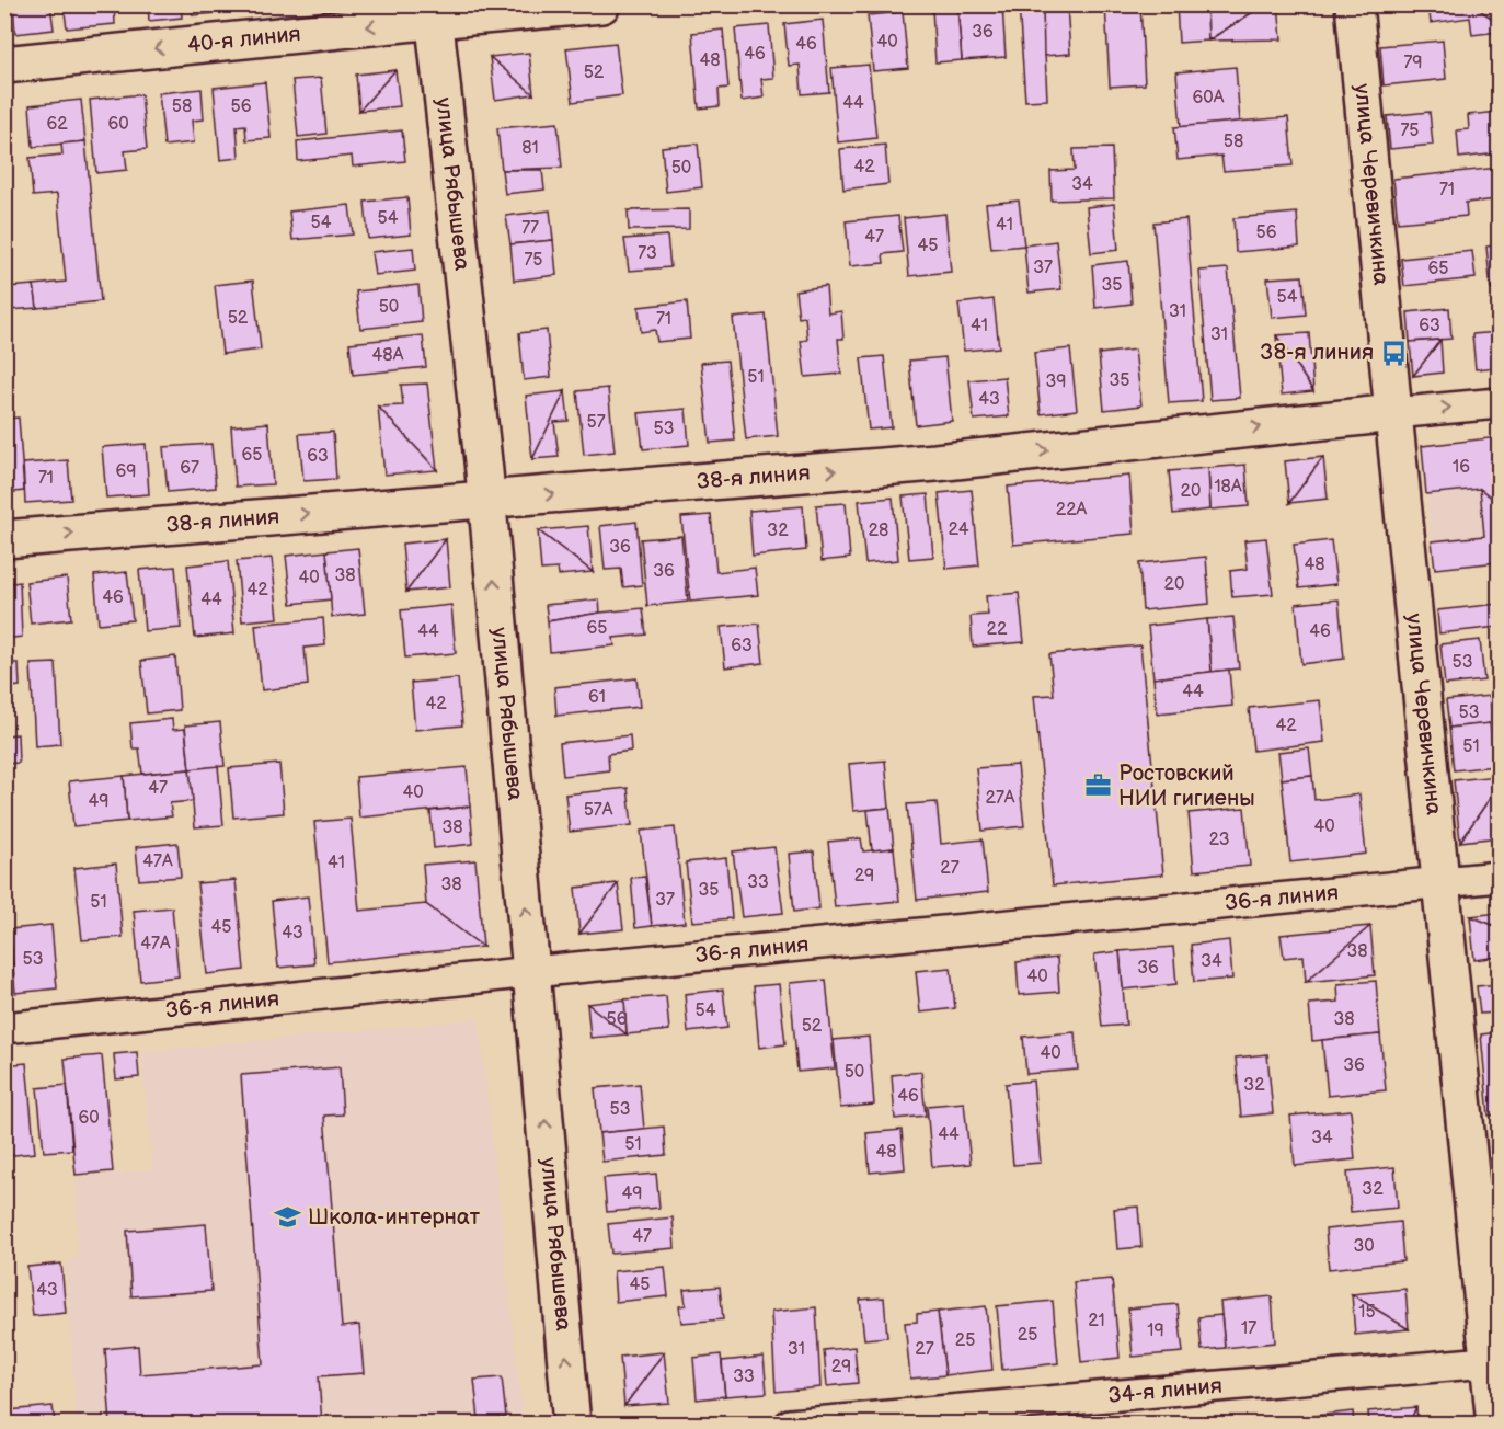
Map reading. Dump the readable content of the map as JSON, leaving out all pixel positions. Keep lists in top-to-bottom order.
{
  "streets": {
    "street": [
      "40-я линия",
      "улица Рябышева",
      "улица Черевичкина",
      "38-я линия",
      "36-я линия",
      "34-я линия"
    ]
  },
  "crossings": [
    ["40-я линия", "улица Рябышева"],
    ["улица Рябышева", "38-я линия"],
    ["улица Рябышева", "36-я линия"],
    ["улица Черевичкина", "38-я линия"],
    ["улица Черевичкина", "36-я линия"],
    ["улица Черевичкина", "34-я линия"]
  ],
  "one_way": ["40-я линия", "улица Рябышева", "38-я линия"],
  "places": {
    "bus stop": ["38-я линия"],
    "office": ["Ростовский НИИ гигиены"],
    "school or university": ["Школа-интернат"]
  },
  "house_numbers": [
    "36",
    "40",
    "46",
    "46",
    "48",
    "79",
    "52",
    "60А",
    "44",
    "58",
    "56",
    "62",
    "60",
    "75",
    "58",
    "81",
    "42",
    "50",
    "34",
    "71",
    "54",
    "54",
    "41",
    "77",
    "56",
    "47",
    "45",
    "73",
    "75",
    "37",
    "65",
    "35",
    "54",
    "50",
    "31",
    "52",
    "71",
    "41",
    "63",
    "31",
    "48А",
    "51",
    "35",
    "39",
    "43",
    "57",
    "53",
    "65",
    "63",
    "16",
    "67",
    "69",
    "71",
    "18А",
    "20",
    "22А",
    "24",
    "32",
    "28",
    "36",
    "48",
    "36",
    "38",
    "40",
    "20",
    "42",
    "46",
    "44",
    "65",
    "22",
    "44",
    "46",
    "63",
    "53",
    "44",
    "61",
    "42",
    "53",
    "42",
    "51",
    "47",
    "40",
    "27А",
    "49",
    "57А",
    "40",
    "38",
    "23",
    "47А",
    "41",
    "27",
    "29",
    "33",
    "38",
    "35",
    "37",
    "51",
    "45",
    "43",
    "47А",
    "38",
    "53",
    "34",
    "36",
    "40",
    "54",
    "56",
    "38",
    "52",
    "40",
    "36",
    "50",
    "32",
    "46",
    "53",
    "60",
    "44",
    "34",
    "51",
    "48",
    "32",
    "49",
    "47",
    "30",
    "45",
    "43",
    "15",
    "21",
    "17",
    "19",
    "25",
    "25",
    "31",
    "27",
    "29",
    "33"
  ]
}
